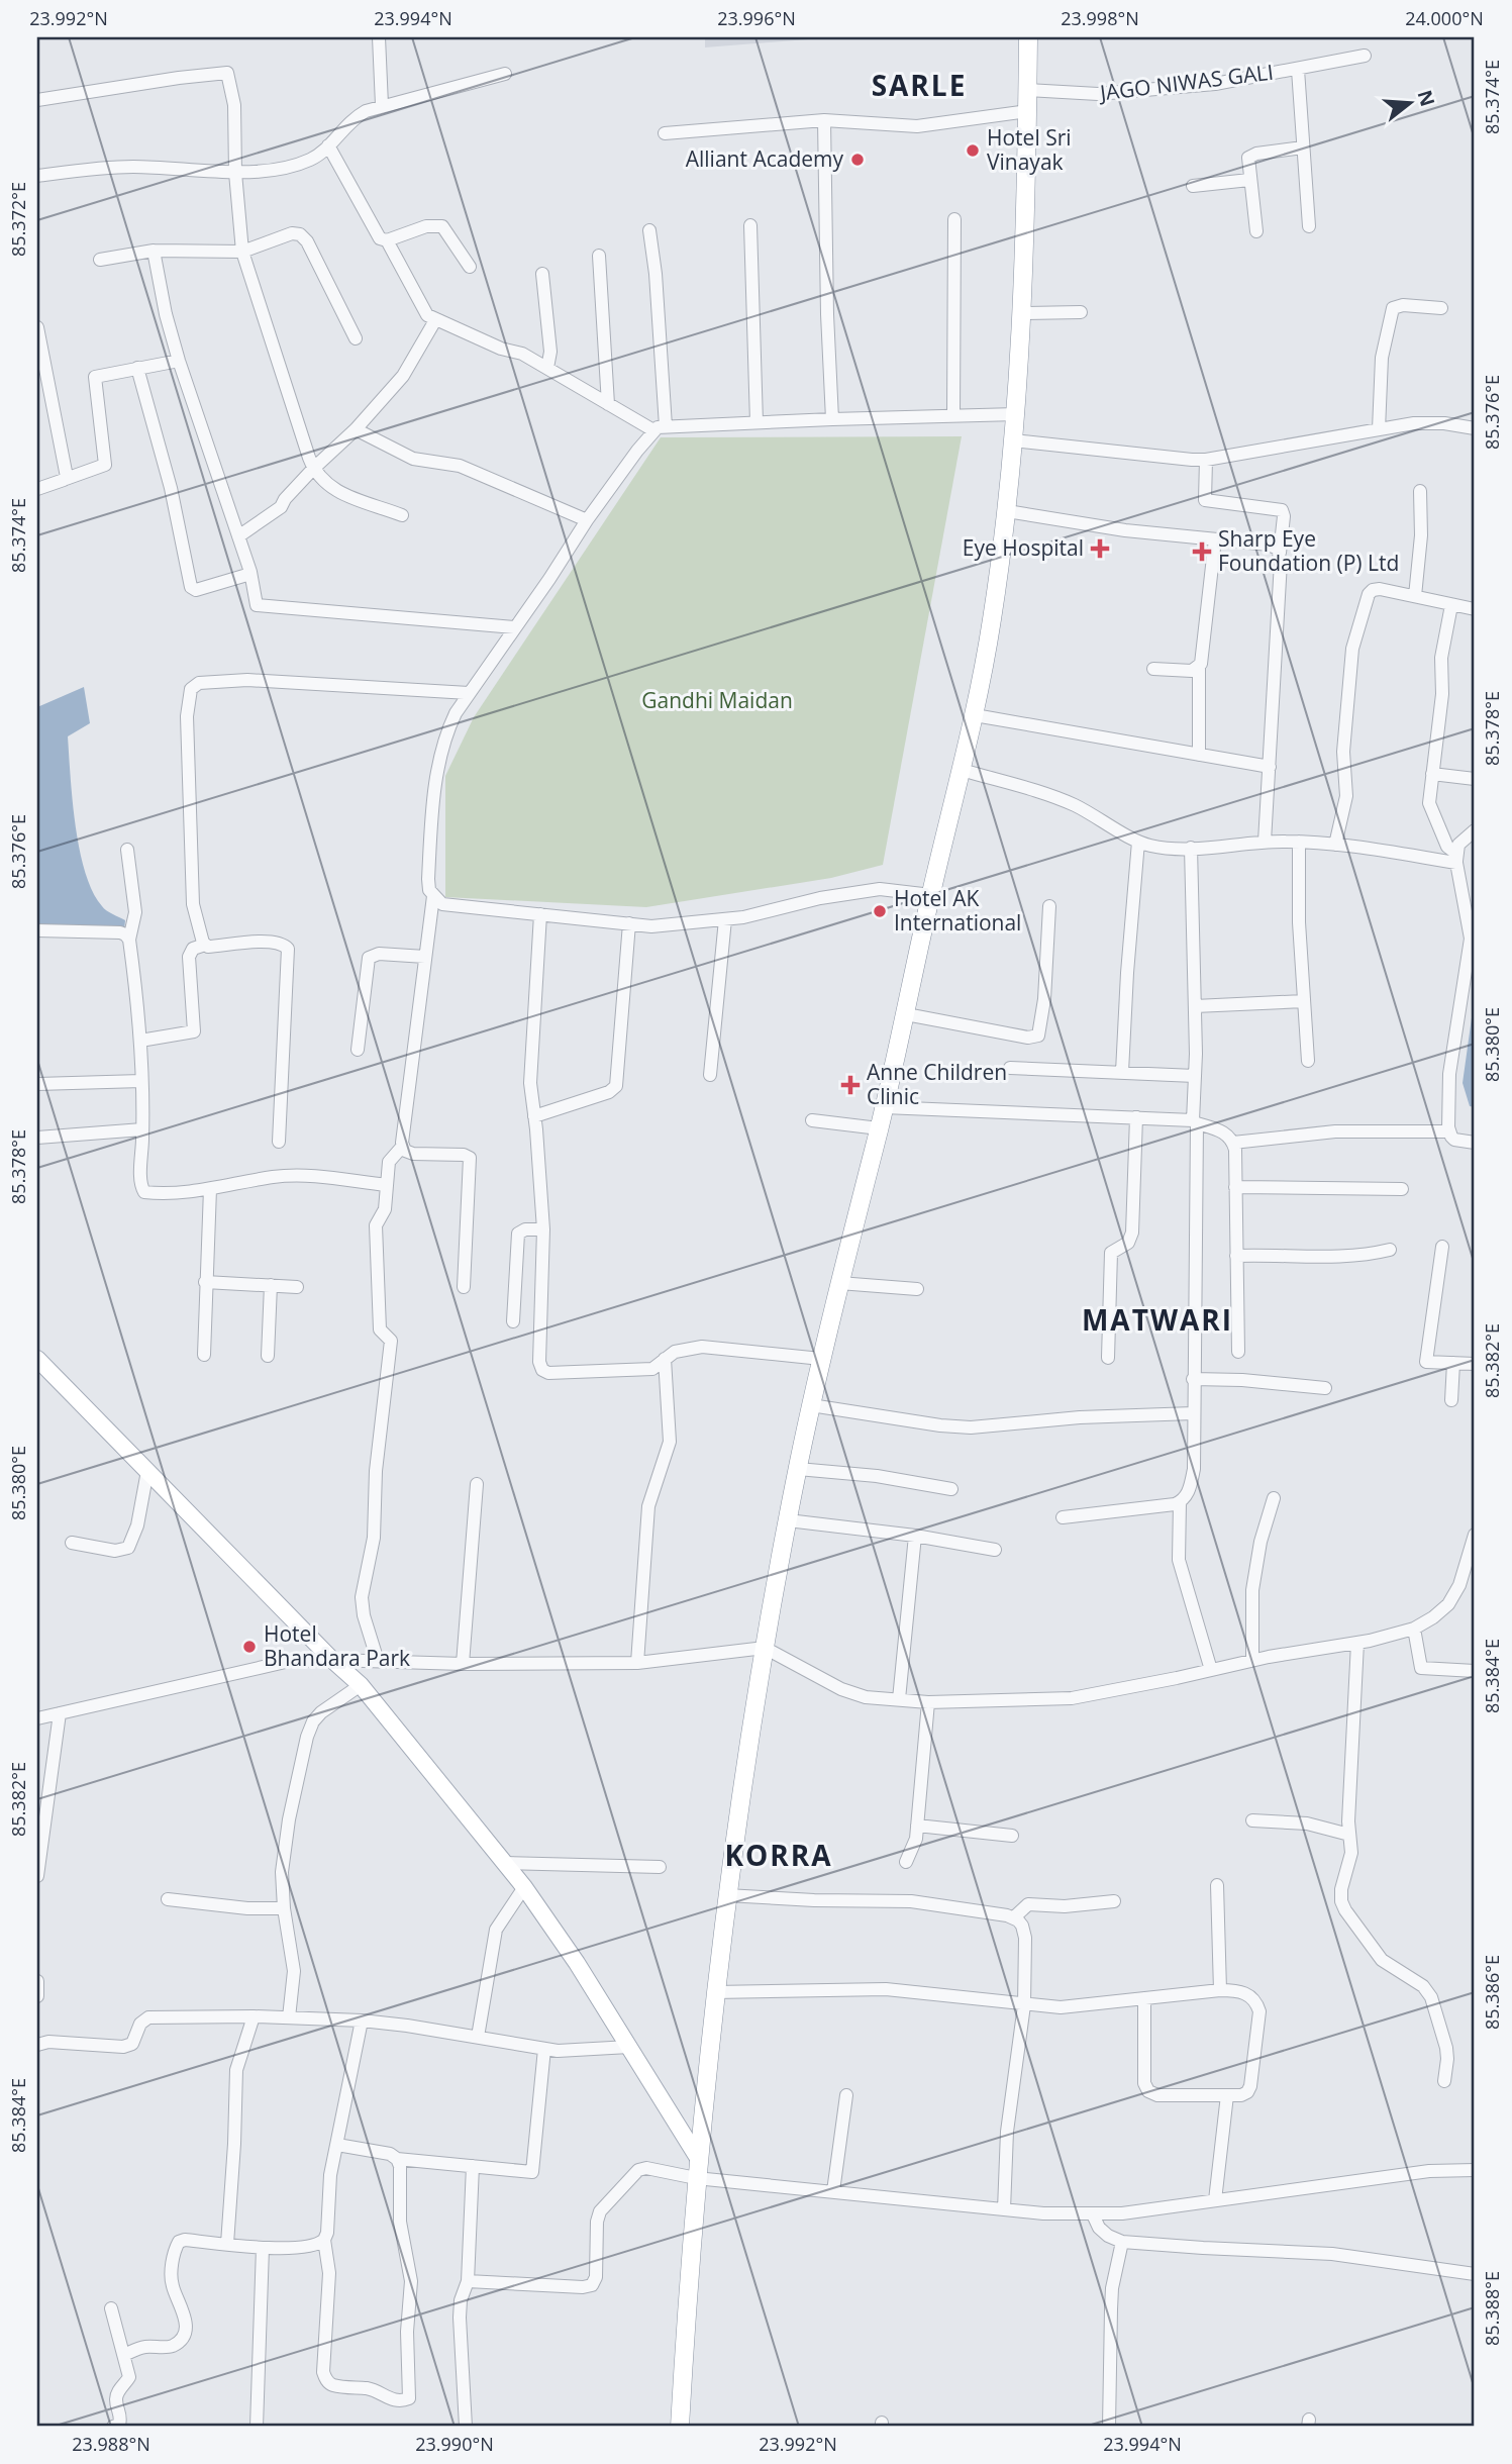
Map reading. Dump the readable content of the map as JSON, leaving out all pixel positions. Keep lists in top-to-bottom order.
{
  "streets": {
    "street": ["JAGO NIWAS GALI"]
  },
  "districts": ["SARLE", "MATWARI", "KORRA"],
  "parks": ["Gandhi Maidan"],
  "places": {
    "other": [
      "Hotel Sri Vinayak",
      "Alliant Academy",
      "Hotel AK International",
      "Hotel Bhandara Park"
    ],
    "health": ["Eye Hospital", "Sharp Eye Foundation (P) Ltd", "Anne Children Clinic"]
  },
  "north": "right",
  "coordinates": [
    "23.992°N",
    "23.994°N",
    "23.996°N",
    "23.998°N",
    "24.000°N",
    "85.374°E",
    "85.372°E",
    "85.376°E",
    "85.378°E",
    "85.380°E",
    "85.382°E",
    "85.384°E",
    "85.386°E",
    "85.388°E",
    "23.988°N",
    "23.990°N"
  ]
}
